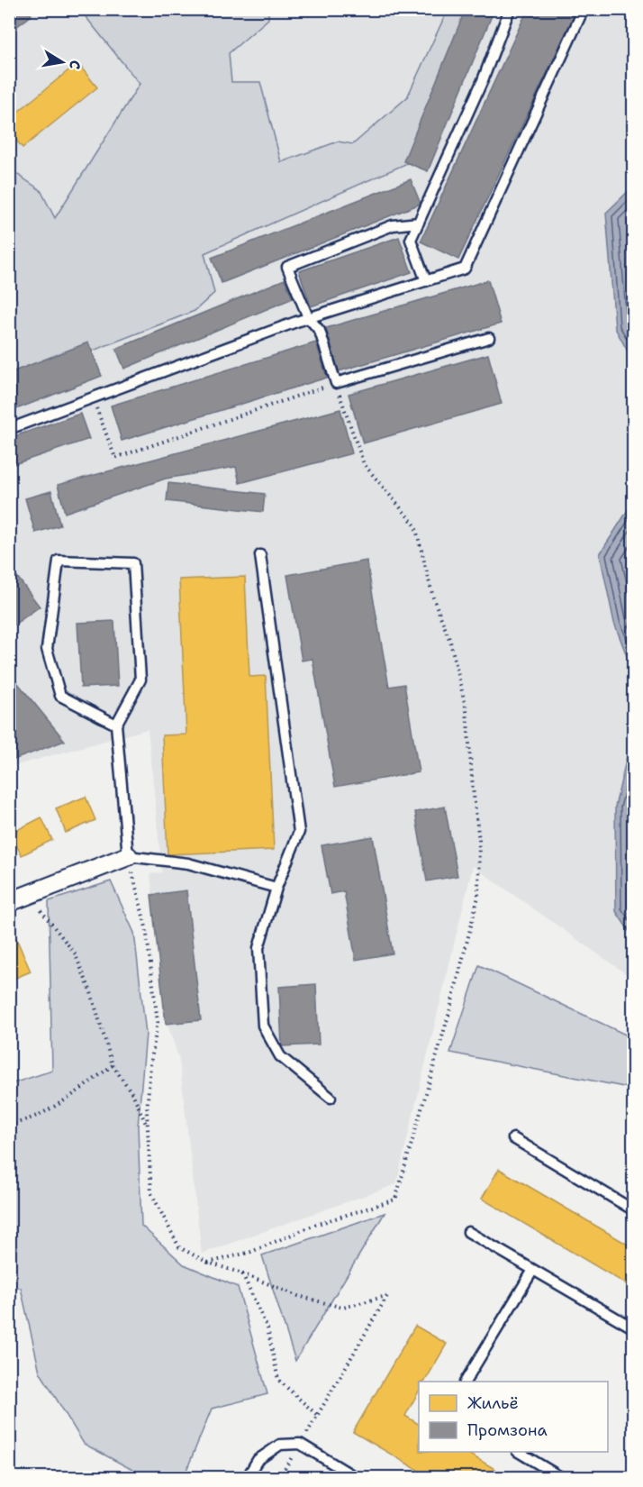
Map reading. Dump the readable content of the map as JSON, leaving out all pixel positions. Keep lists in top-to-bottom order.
{
  "legend": ["Жильё", "Промзона"],
  "north": "right"
}
